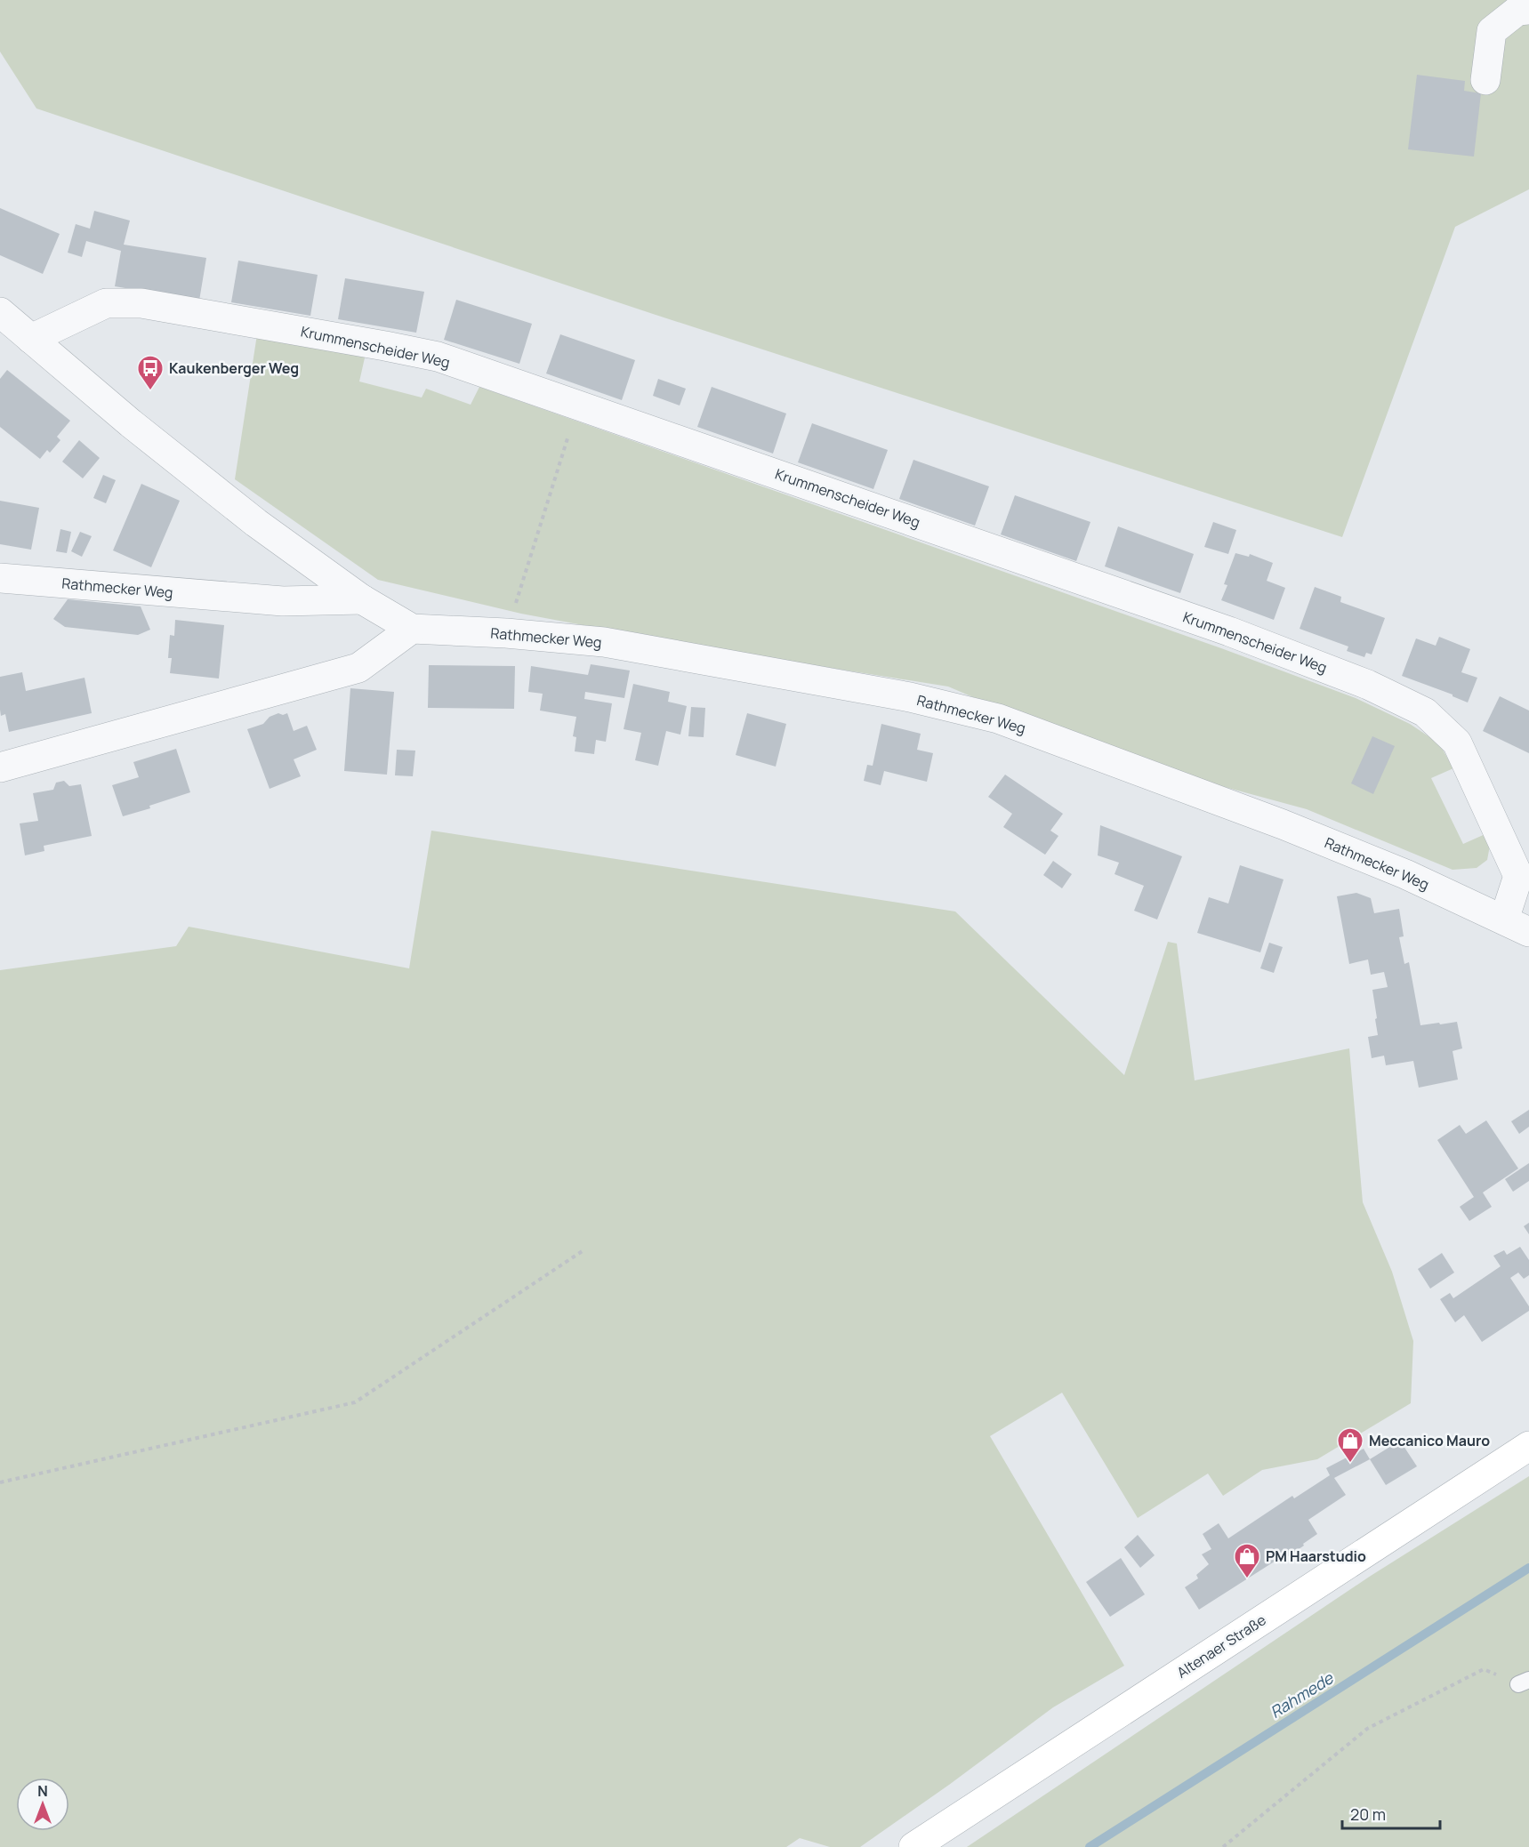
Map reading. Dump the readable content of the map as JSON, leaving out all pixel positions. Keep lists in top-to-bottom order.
{
  "streets": {
    "main road": ["Altenaer Straße"],
    "street": ["Krummenscheider Weg", "Rathmecker Weg"]
  },
  "crossings": [
    ["Krummenscheider Weg", "Rathmecker Weg"]
  ],
  "water": ["Rahmede"],
  "places": {
    "bus stop": ["Kaukenberger Weg"],
    "shop": ["Meccanico Mauro", "PM Haarstudio"]
  },
  "scale_bar": "20 m",
  "north": "top"
}
